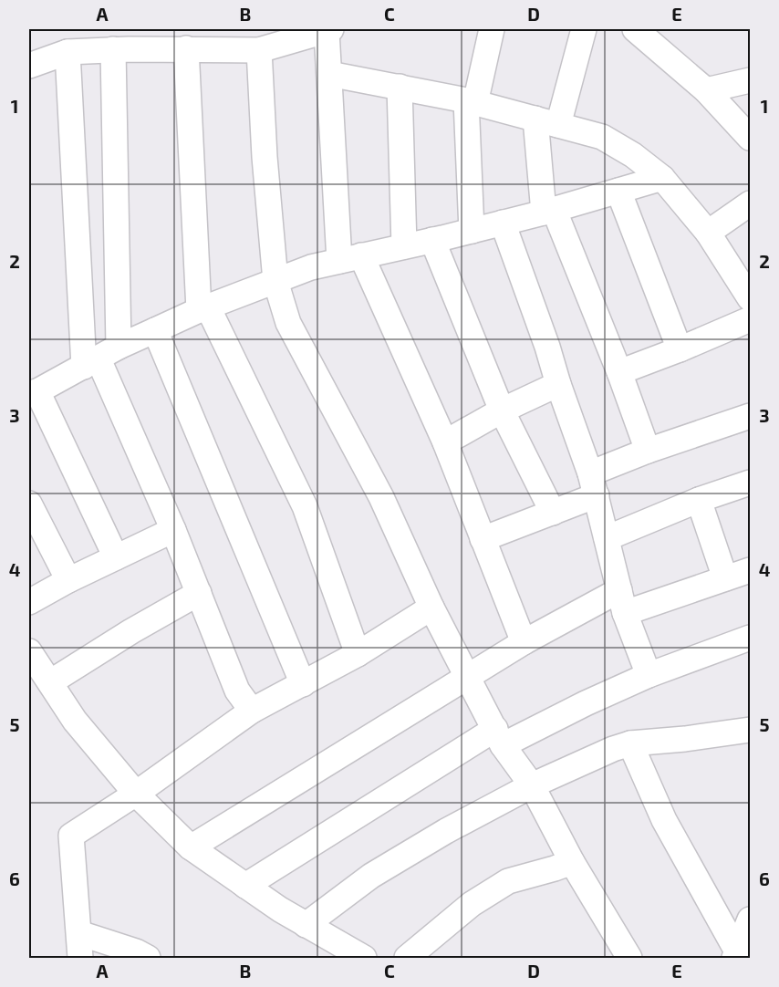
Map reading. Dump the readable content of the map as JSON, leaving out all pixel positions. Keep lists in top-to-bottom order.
{
  "grid": {
    "columns": [
      "A",
      "B",
      "C",
      "D",
      "E"
    ],
    "rows": [
      "1",
      "2",
      "3",
      "4",
      "5",
      "6"
    ]
  }
}
